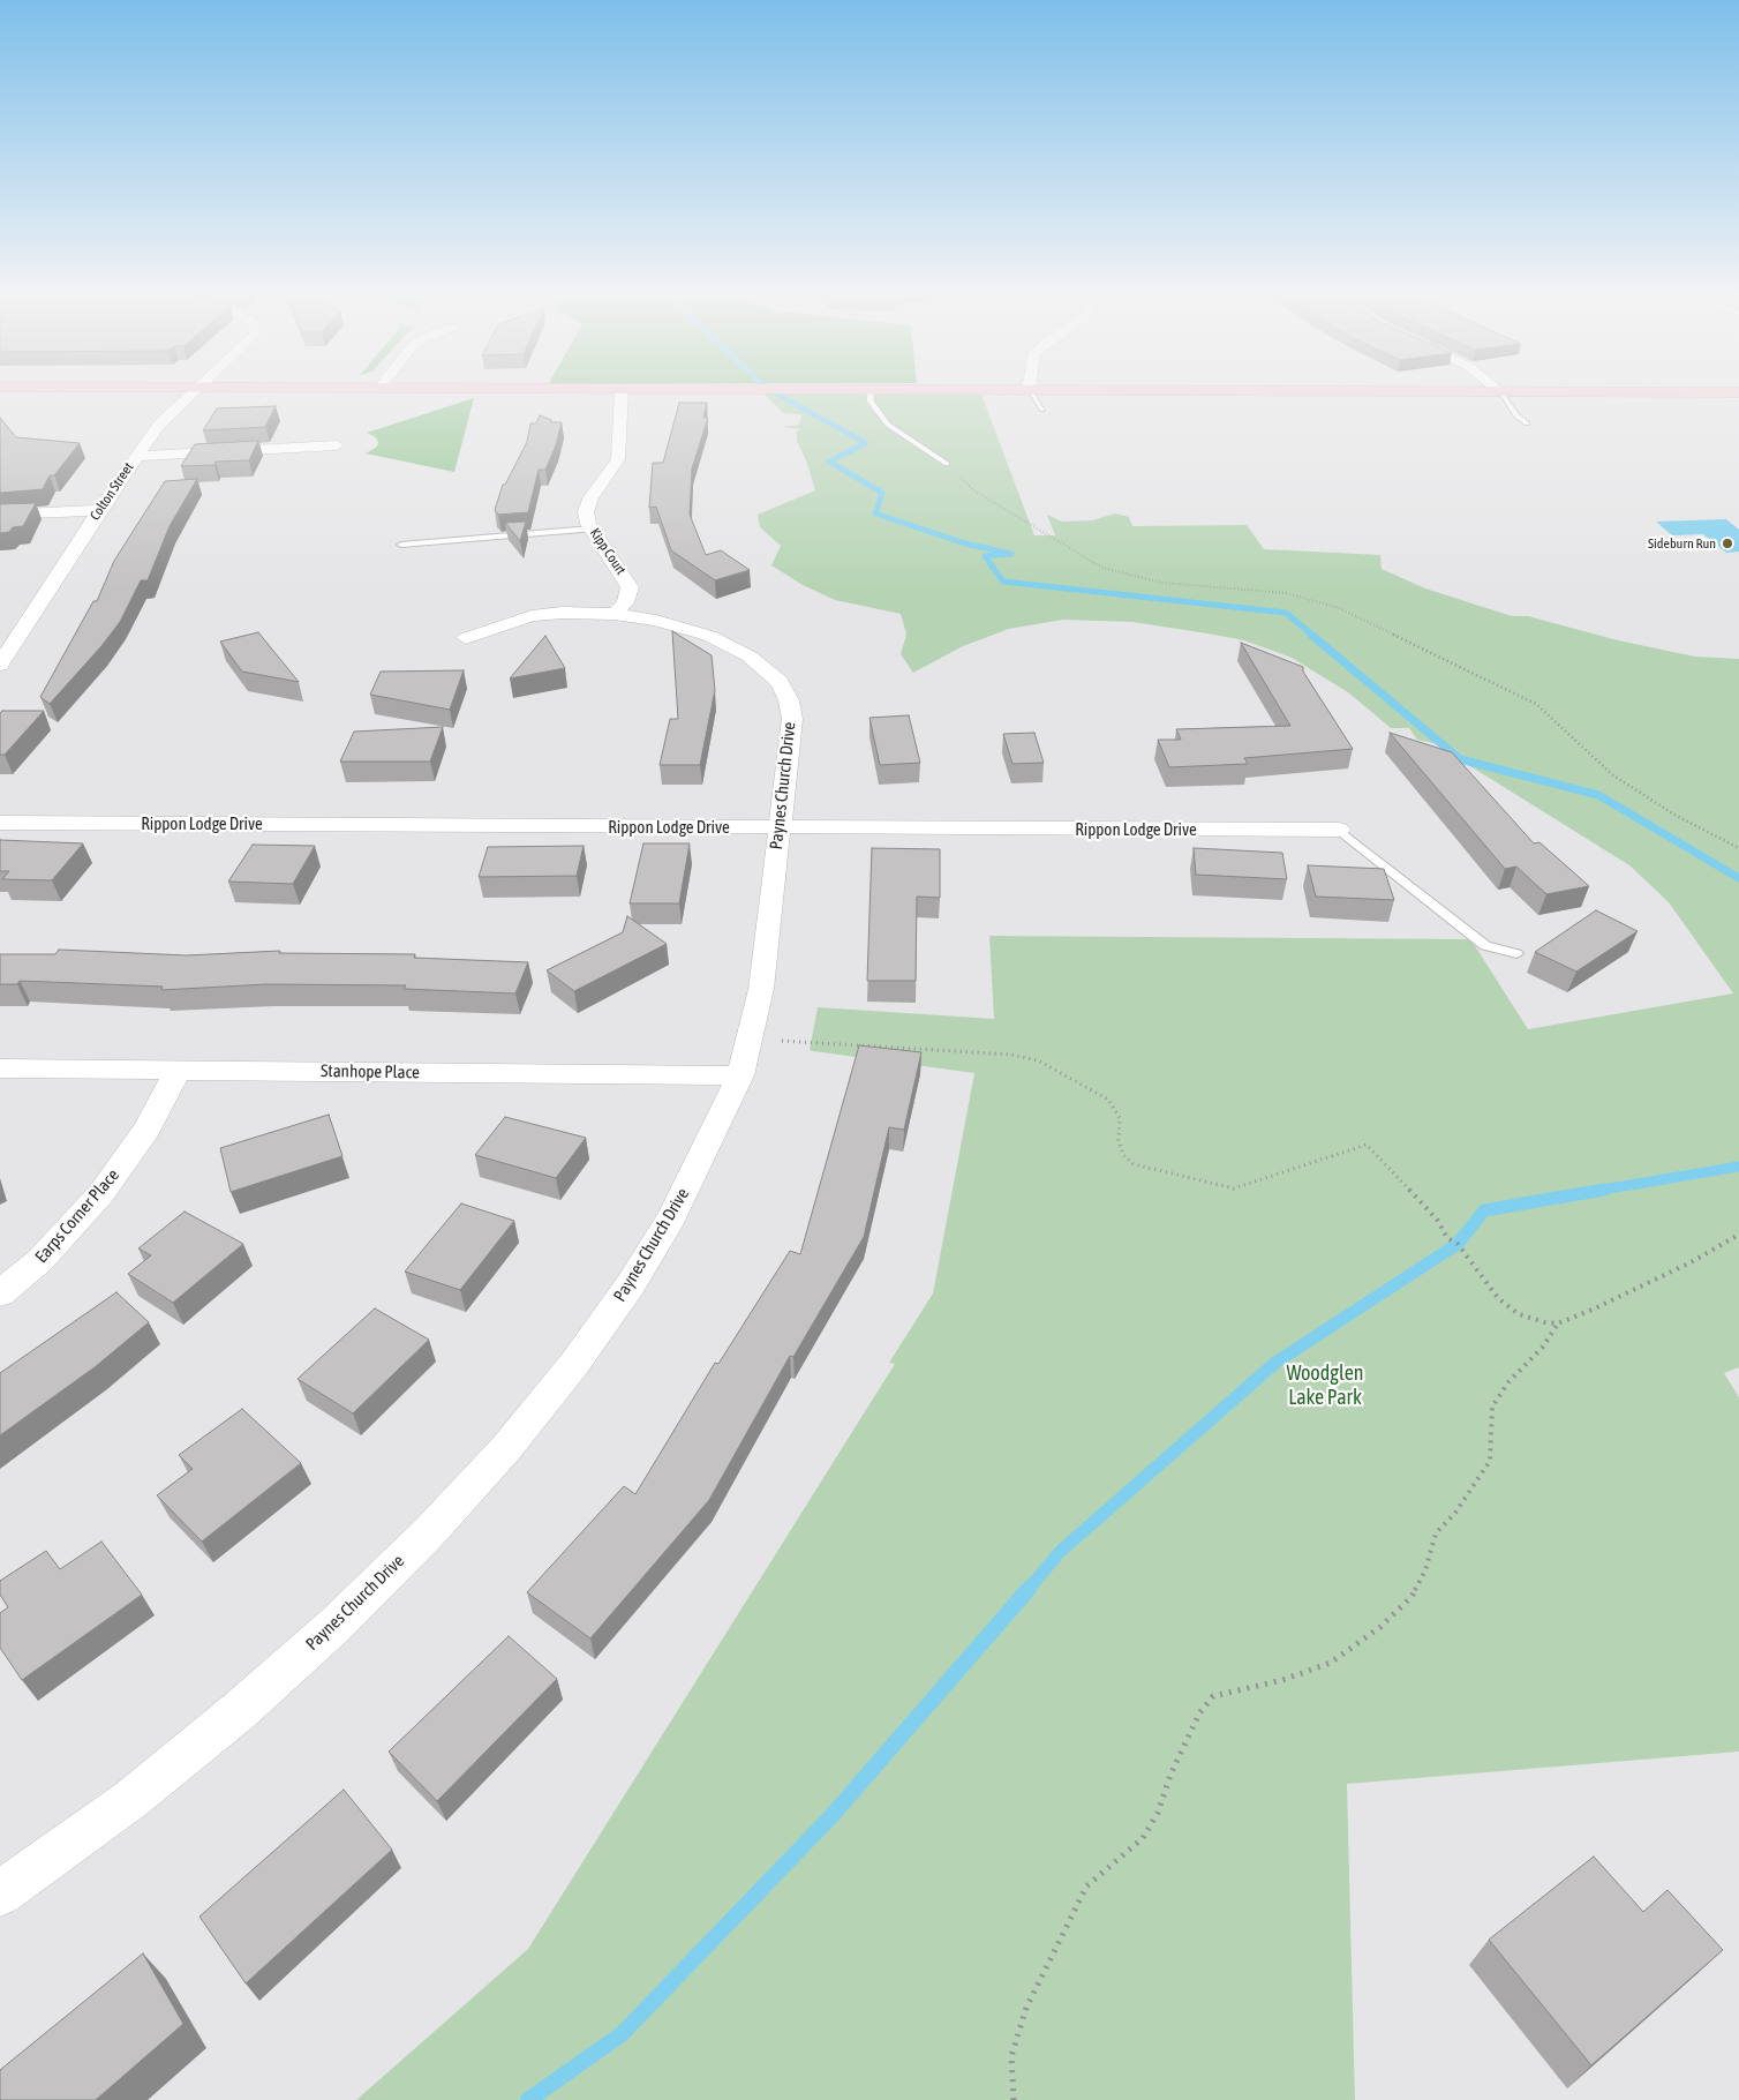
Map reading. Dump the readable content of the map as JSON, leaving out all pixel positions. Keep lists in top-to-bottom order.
{
  "streets": {
    "street": [
      "Colton Street",
      "Kipp Court",
      "Paynes Church Drive",
      "Rippon Lodge Drive",
      "Stanhope Place",
      "Earps Corner Place"
    ]
  },
  "crossings": [
    ["Kipp Court", "Paynes Church Drive"],
    ["Paynes Church Drive", "Rippon Lodge Drive"],
    ["Paynes Church Drive", "Stanhope Place"],
    ["Stanhope Place", "Earps Corner Place"]
  ],
  "parks": ["Woodglen Lake Park"],
  "places": ["Sideburn Run"]
}
